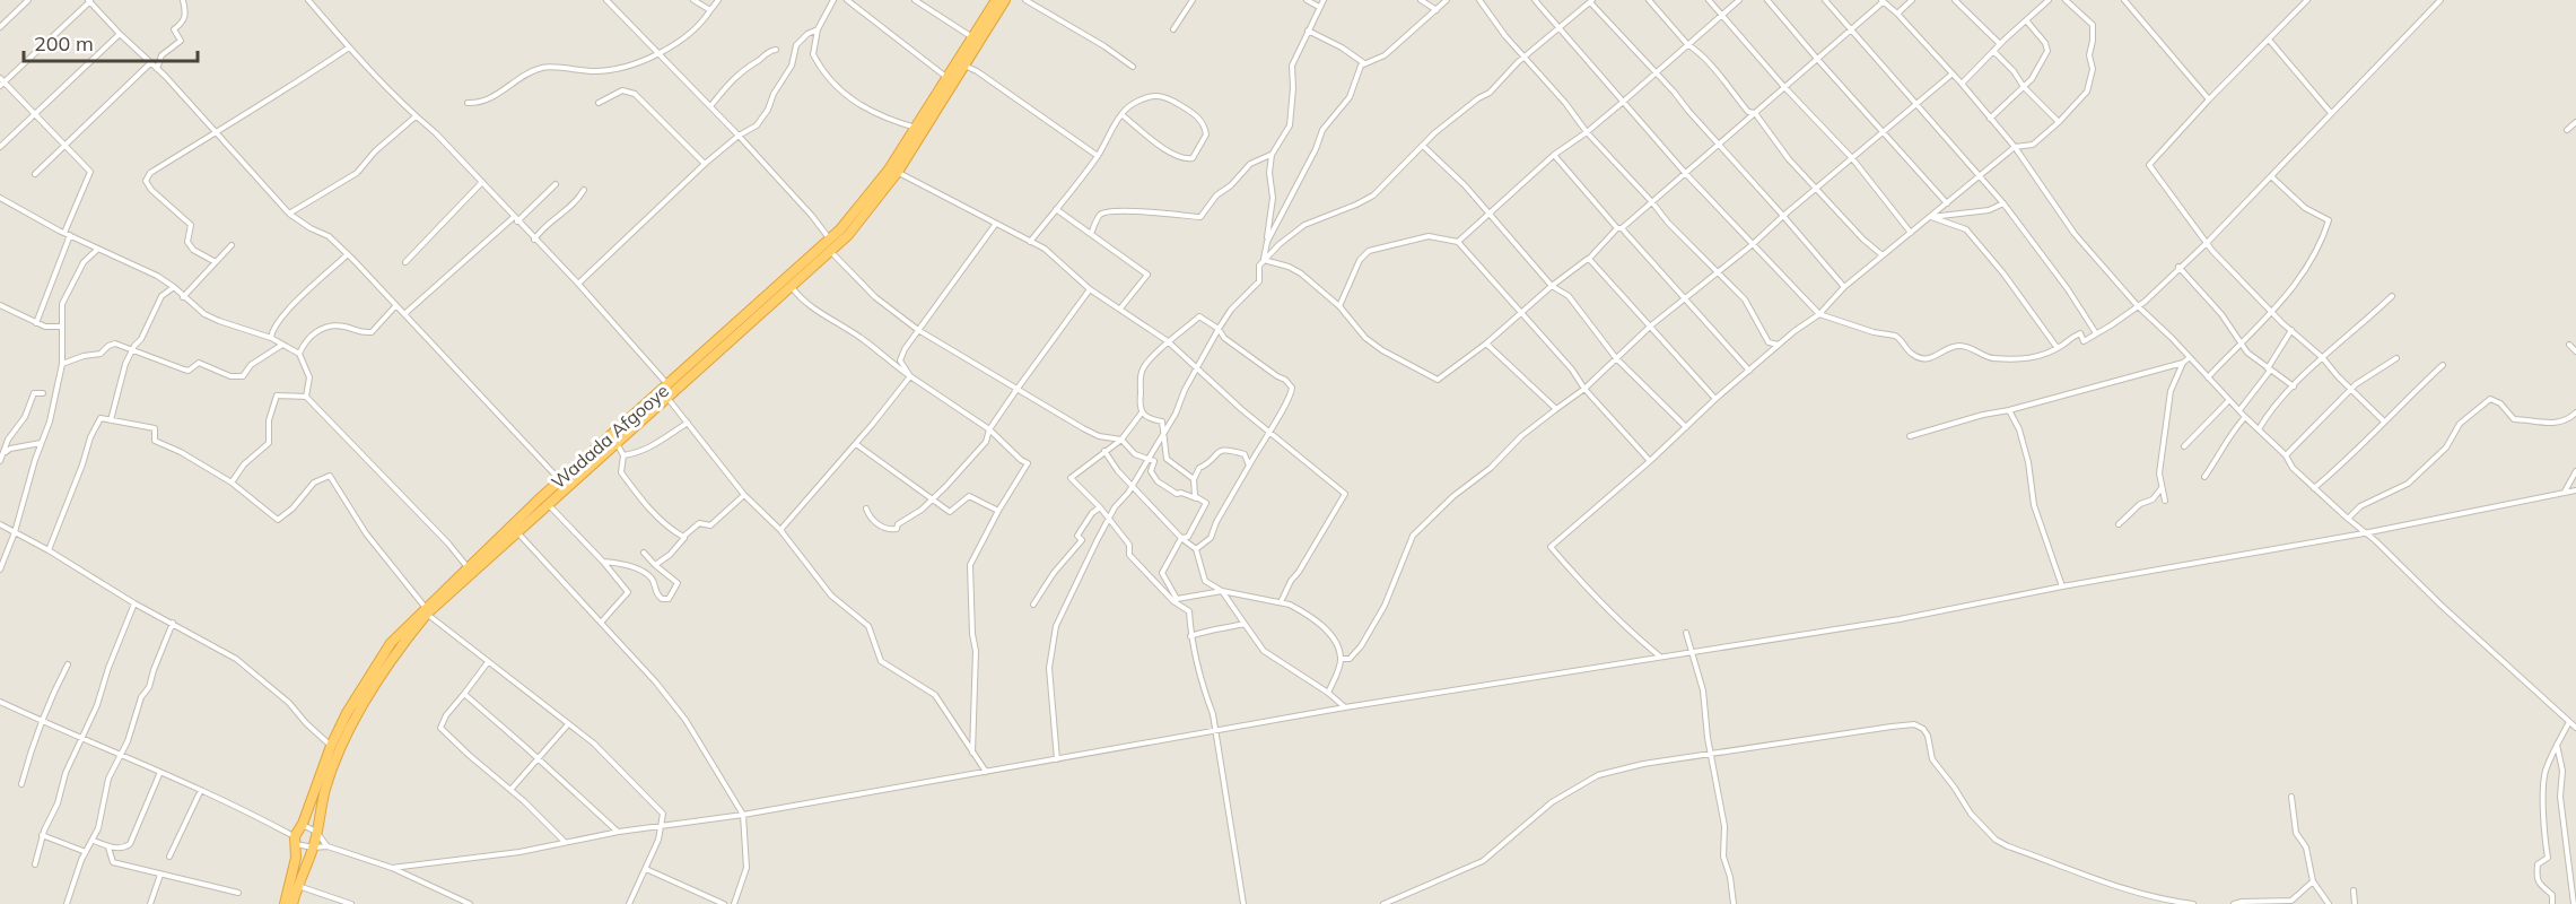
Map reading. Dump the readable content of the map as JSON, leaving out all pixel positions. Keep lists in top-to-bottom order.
{
  "streets": {
    "highway": ["Wadada Afgooye"]
  },
  "scale_bar": "200 m"
}
